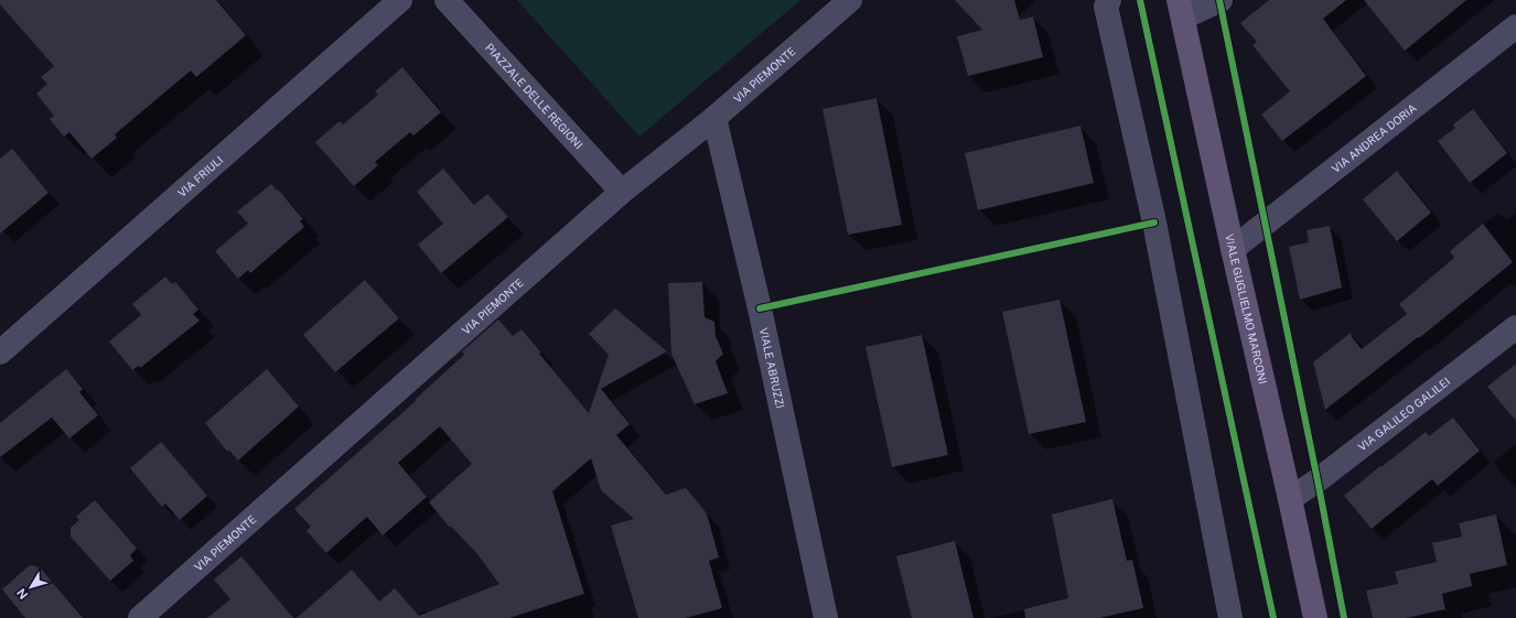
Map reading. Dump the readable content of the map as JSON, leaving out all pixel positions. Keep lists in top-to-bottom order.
{
  "streets": {
    "main road": ["VIALE GUGLIELMO MARCONI"],
    "street": [
      "VIA PIEMONTE",
      "PIAZZALE DELLE REGIONI",
      "VIA ANDREA DORIA",
      "VIA FRIULI",
      "VIALE ABRUZZI",
      "VIA GALILEO GALILEI"
    ]
  },
  "crossings": [
    ["VIA PIEMONTE", "PIAZZALE DELLE REGIONI"],
    ["VIA PIEMONTE", "VIALE ABRUZZI"],
    ["VIA ANDREA DORIA", "VIALE GUGLIELMO MARCONI"],
    ["VIALE GUGLIELMO MARCONI", "VIA GALILEO GALILEI"]
  ],
  "north": "bottom left"
}
